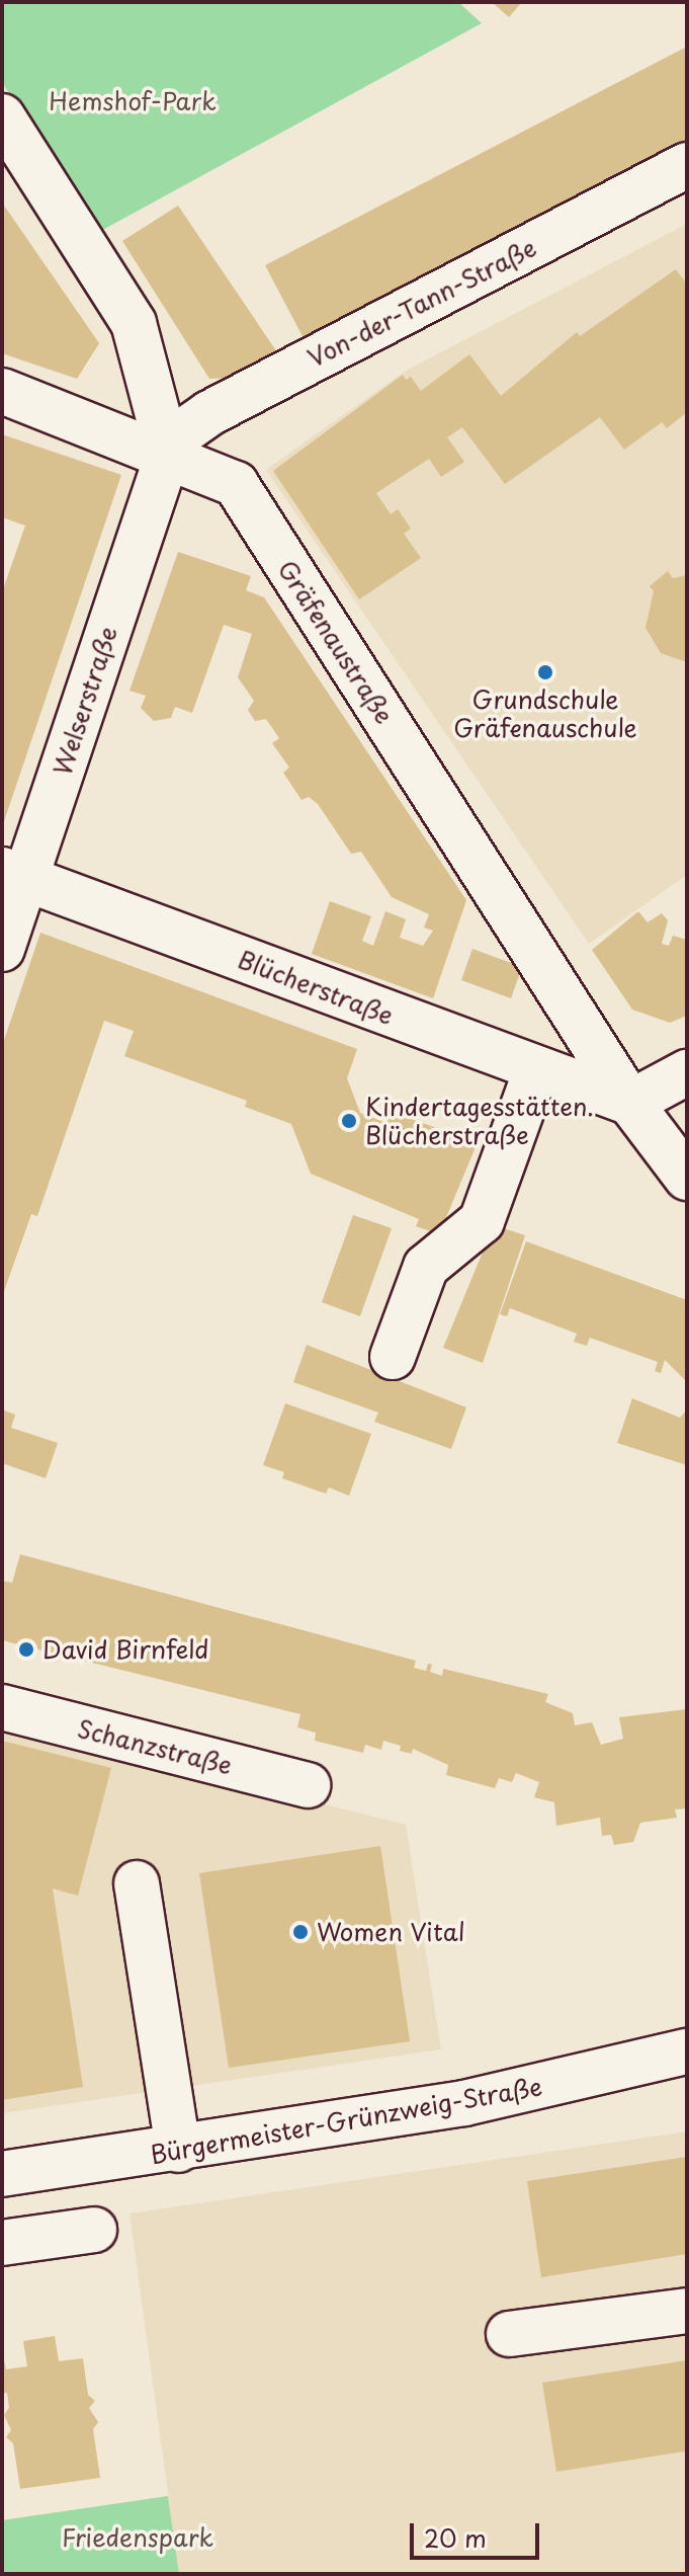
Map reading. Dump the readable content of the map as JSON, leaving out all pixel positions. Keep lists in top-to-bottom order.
{
  "streets": {
    "street": [
      "Von-der-Tann-Straße",
      "Gräfenaustraße",
      "Welserstraße",
      "Blücherstraße",
      "Schanzstraße",
      "Bürgermeister-Grünzweig-Straße"
    ]
  },
  "crossings": [
    ["Von-der-Tann-Straße", "Gräfenaustraße"],
    ["Von-der-Tann-Straße", "Welserstraße"],
    ["Gräfenaustraße", "Welserstraße"],
    ["Gräfenaustraße", "Blücherstraße"],
    ["Welserstraße", "Blücherstraße"]
  ],
  "parks": ["Hemshof-Park", "Friedenspark"],
  "places": [
    "Grundschule Gräfenauschule",
    "Kindertagesstätten. Blücherstraße",
    "David Birnfeld",
    "Women Vital"
  ],
  "scale_bar": "20 m"
}
